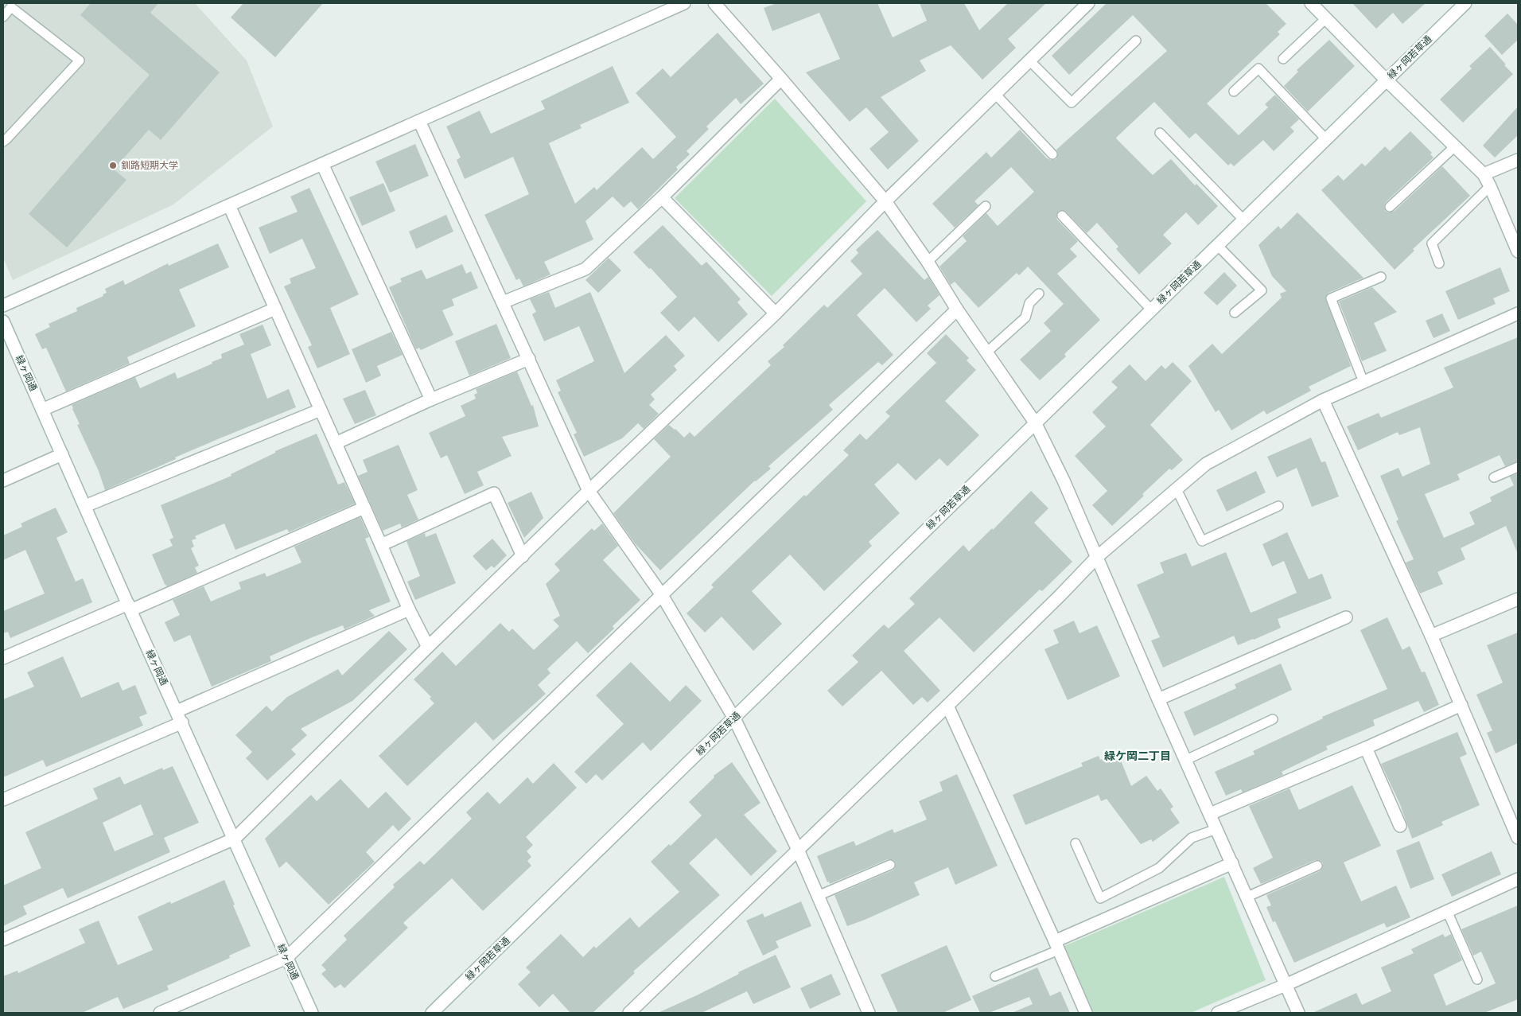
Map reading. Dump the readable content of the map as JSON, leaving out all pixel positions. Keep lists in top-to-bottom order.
{
  "streets": {
    "street": ["緑ヶ岡若草通", "緑ヶ岡通"]
  },
  "districts": ["緑ケ岡二丁目"],
  "places": ["釧路短期大学"]
}
